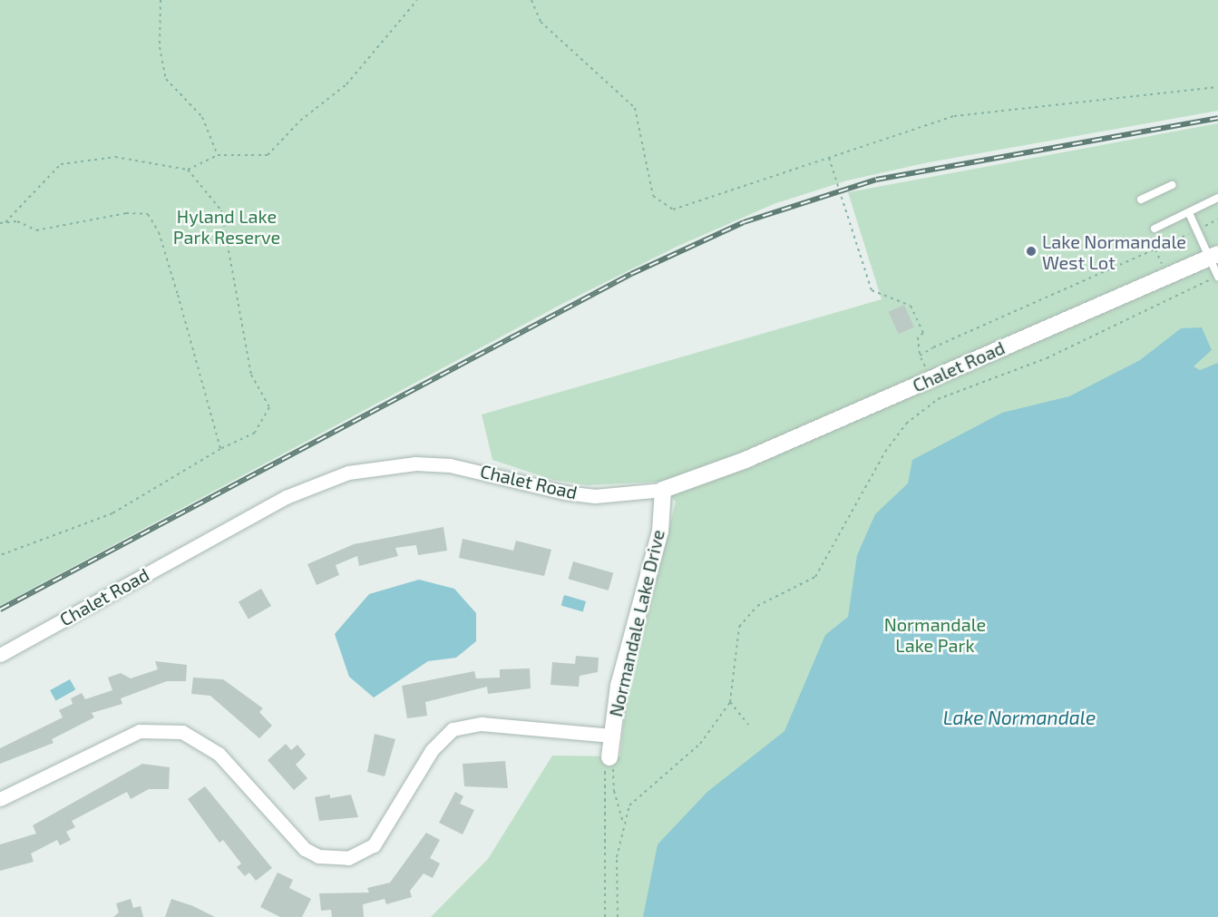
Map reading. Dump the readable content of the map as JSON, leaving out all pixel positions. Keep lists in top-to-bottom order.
{
  "streets": {
    "street": ["Chalet Road", "Normandale Lake Drive"]
  },
  "crossings": [
    ["Chalet Road", "Normandale Lake Drive"]
  ],
  "water": ["Lake Normandale"],
  "parks": ["Hyland Lake Park Reserve", "Normandale Lake Park"],
  "places": ["Lake Normandale West Lot"]
}
